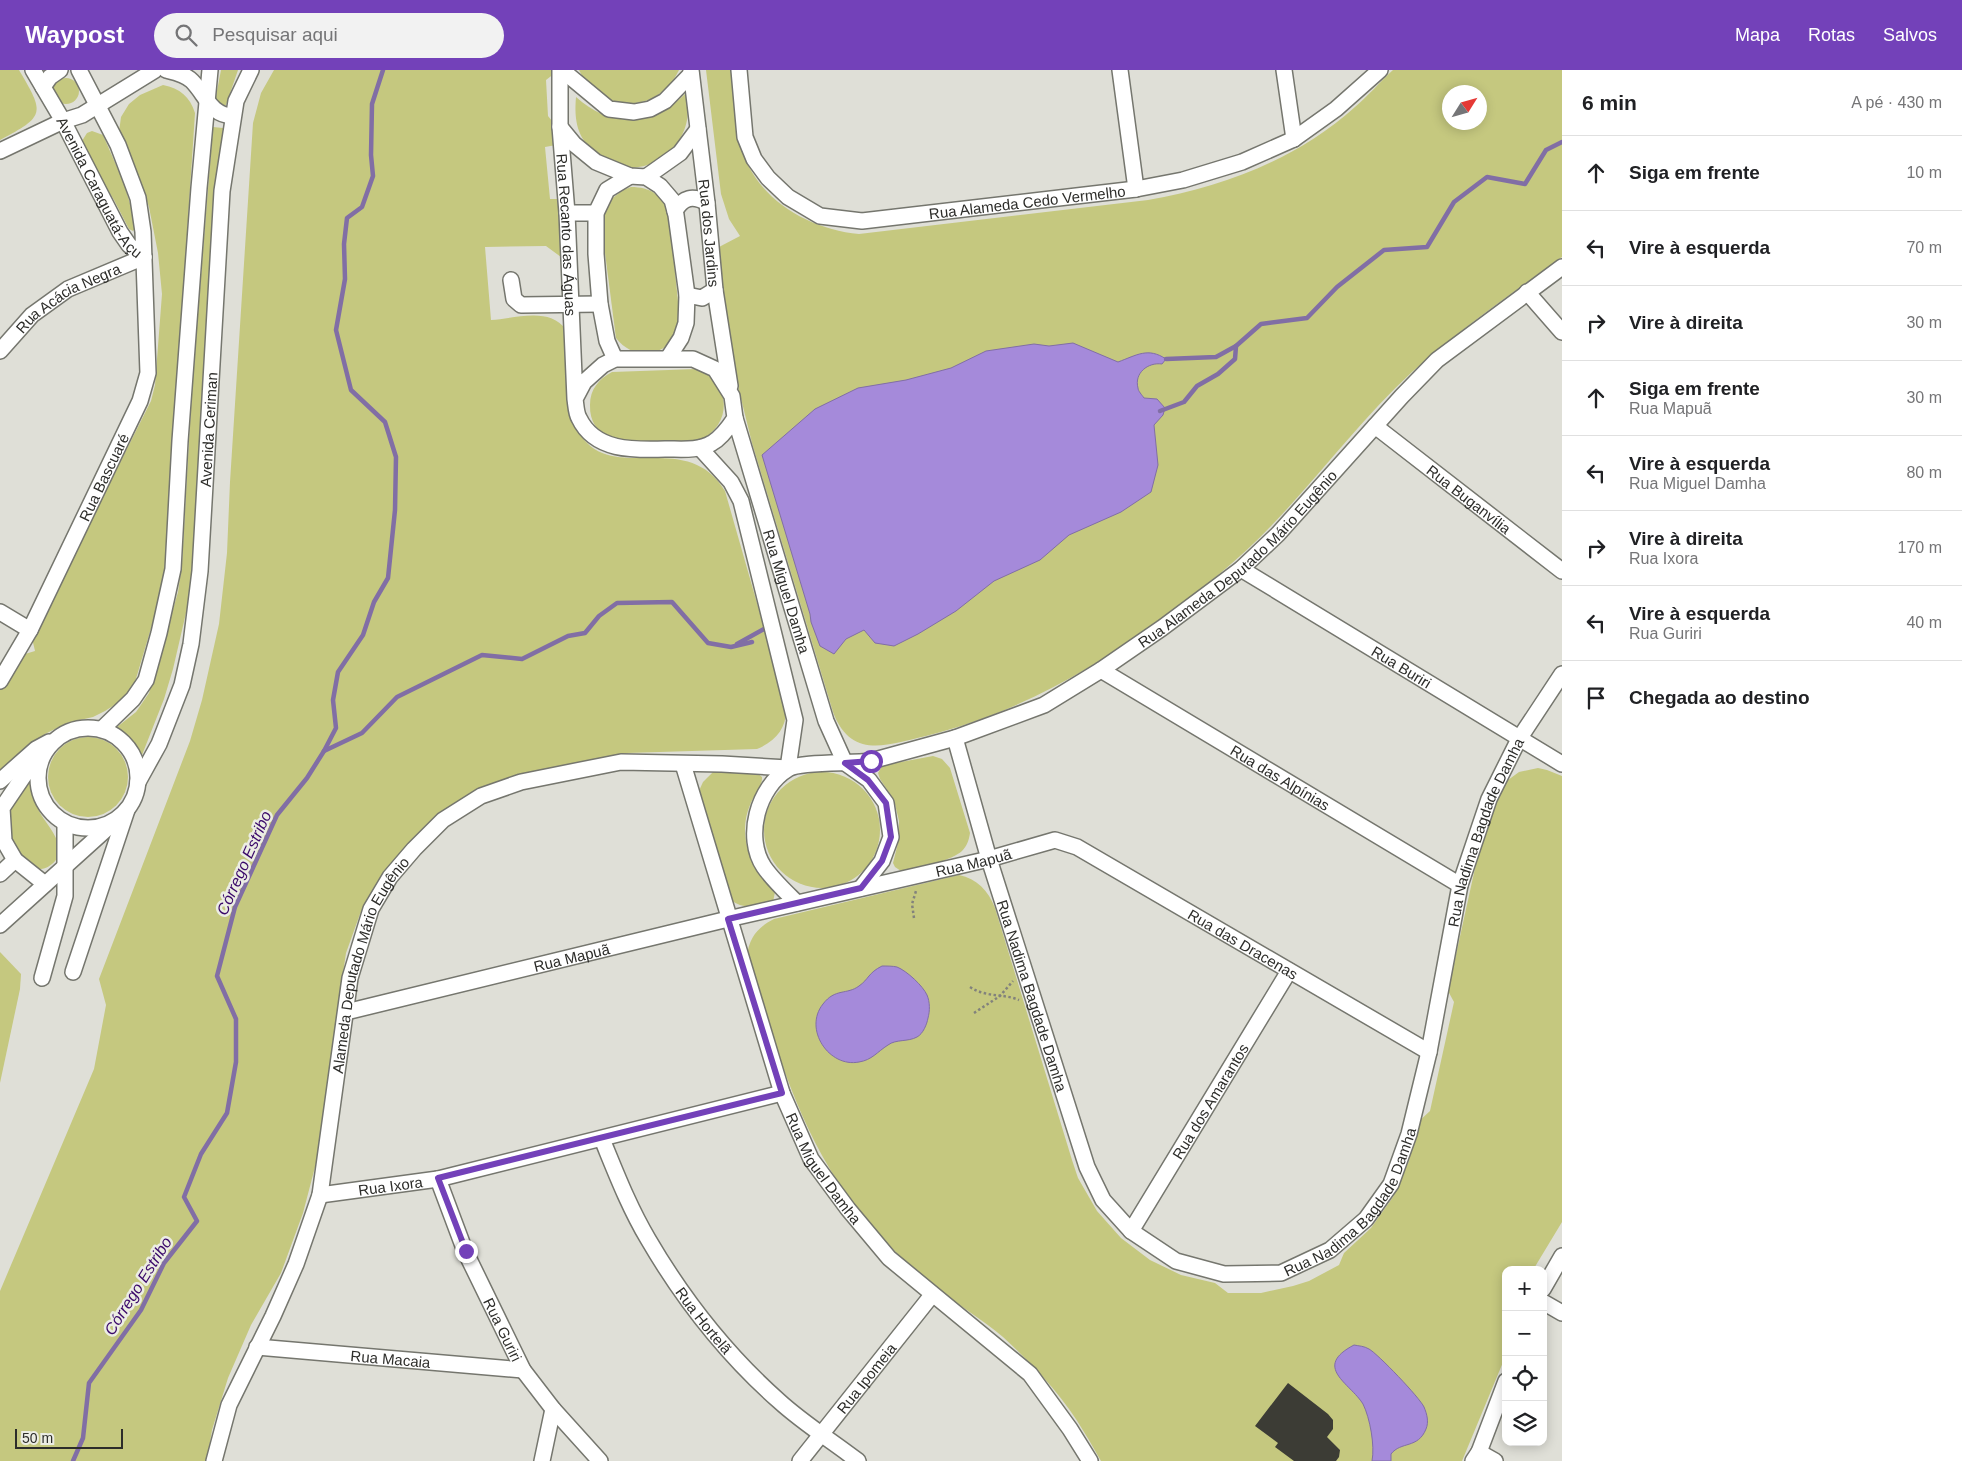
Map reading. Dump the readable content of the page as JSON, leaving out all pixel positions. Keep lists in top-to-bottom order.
{
  "streets": {
    "street": [
      "Avenida Caraguatá-Açu",
      "Rua Alameda Cedo Vermelho",
      "Rua dos Jardins",
      "Rua Recanto das Águas",
      "Rua Acácia Negra",
      "Avenida Ceriman",
      "Rua Bascuaré",
      "Rua Buganvília",
      "Rua Alameda Deputado Mário Eugênio",
      "Rua Miguel Damha",
      "Rua Buriri",
      "Rua das Alpínias",
      "Rua Nadima Bagdade Damha",
      "Rua Mapuã",
      "Rua das Dracenas",
      "Alameda Deputado Mário Eugênio",
      "Rua dos Amarantos",
      "Rua Ixora",
      "Rua Hortelã",
      "Rua Guriri",
      "Rua Macaia",
      "Rua Ipomeia"
    ]
  },
  "crossings": [
    ["Avenida Caraguatá-Açu", "Rua Acácia Negra"],
    ["Avenida Caraguatá-Açu", "Rua Bascuaré"],
    ["Rua dos Jardins", "Rua Recanto das Águas"],
    ["Rua dos Jardins", "Rua Miguel Damha"],
    ["Rua Recanto das Águas", "Rua Miguel Damha"],
    ["Rua Acácia Negra", "Rua Bascuaré"],
    ["Rua Buganvília", "Rua Alameda Deputado Mário Eugênio"],
    ["Rua Alameda Deputado Mário Eugênio", "Rua Miguel Damha"],
    ["Rua Alameda Deputado Mário Eugênio", "Rua Buriri"],
    ["Rua Alameda Deputado Mário Eugênio", "Rua das Alpínias"],
    ["Rua Alameda Deputado Mário Eugênio", "Rua Nadima Bagdade Damha"],
    ["Rua Alameda Deputado Mário Eugênio", "Rua Mapuã"],
    ["Rua Alameda Deputado Mário Eugênio", "Alameda Deputado Mário Eugênio"],
    ["Rua Miguel Damha", "Rua Mapuã"],
    ["Rua Miguel Damha", "Alameda Deputado Mário Eugênio"],
    ["Rua Miguel Damha", "Rua Ixora"],
    ["Rua Miguel Damha", "Rua Ipomeia"],
    ["Rua Buriri", "Rua Nadima Bagdade Damha"],
    ["Rua das Alpínias", "Rua Nadima Bagdade Damha"],
    ["Rua Nadima Bagdade Damha", "Rua Mapuã"],
    ["Rua Nadima Bagdade Damha", "Rua das Dracenas"],
    ["Rua Nadima Bagdade Damha", "Rua dos Amarantos"],
    ["Rua Mapuã", "Rua das Dracenas"],
    ["Rua Mapuã", "Alameda Deputado Mário Eugênio"],
    ["Rua das Dracenas", "Rua dos Amarantos"],
    ["Alameda Deputado Mário Eugênio", "Rua Ixora"],
    ["Alameda Deputado Mário Eugênio", "Rua Macaia"],
    ["Rua Ixora", "Rua Hortelã"],
    ["Rua Ixora", "Rua Guriri"],
    ["Rua Hortelã", "Rua Ipomeia"],
    ["Rua Guriri", "Rua Macaia"]
  ],
  "water": ["Córrego Estribo"],
  "scale_bar": "50 m",
  "north": "top right",
  "page": {
    "header": "Waypost",
    "search": "Pesquisar aqui",
    "nav": ["Mapa", "Rotas", "Salvos"],
    "heading": ["6 min", "A pé · 430 m"],
    "list": [
      ["Siga em frente", "10 m"],
      ["Vire à esquerda", "70 m"],
      ["Vire à direita", "30 m"],
      ["Siga em frente", "Rua Mapuã", "30 m"],
      ["Vire à esquerda", "Rua Miguel Damha", "80 m"],
      ["Vire à direita", "Rua Ixora", "170 m"],
      ["Vire à esquerda", "Rua Guriri", "40 m"],
      "Chegada ao destino"
    ],
    "map_buttons": ["+", "−"],
    "scale": "50 m"
  }
}
